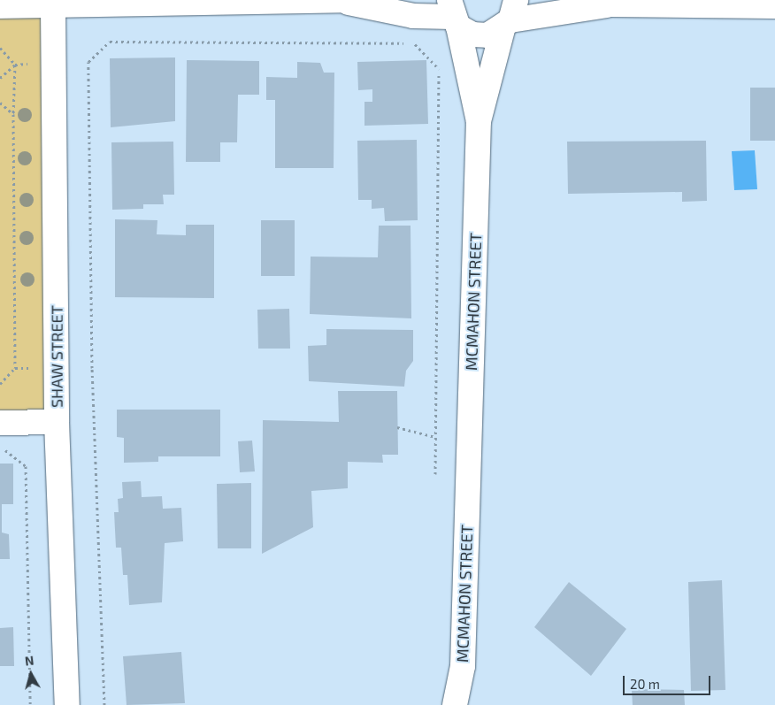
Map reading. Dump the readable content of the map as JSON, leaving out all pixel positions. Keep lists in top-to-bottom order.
{
  "streets": {
    "street": ["MCMAHON STREET", "SHAW STREET"]
  },
  "scale_bar": "20 m",
  "north": "top"
}
